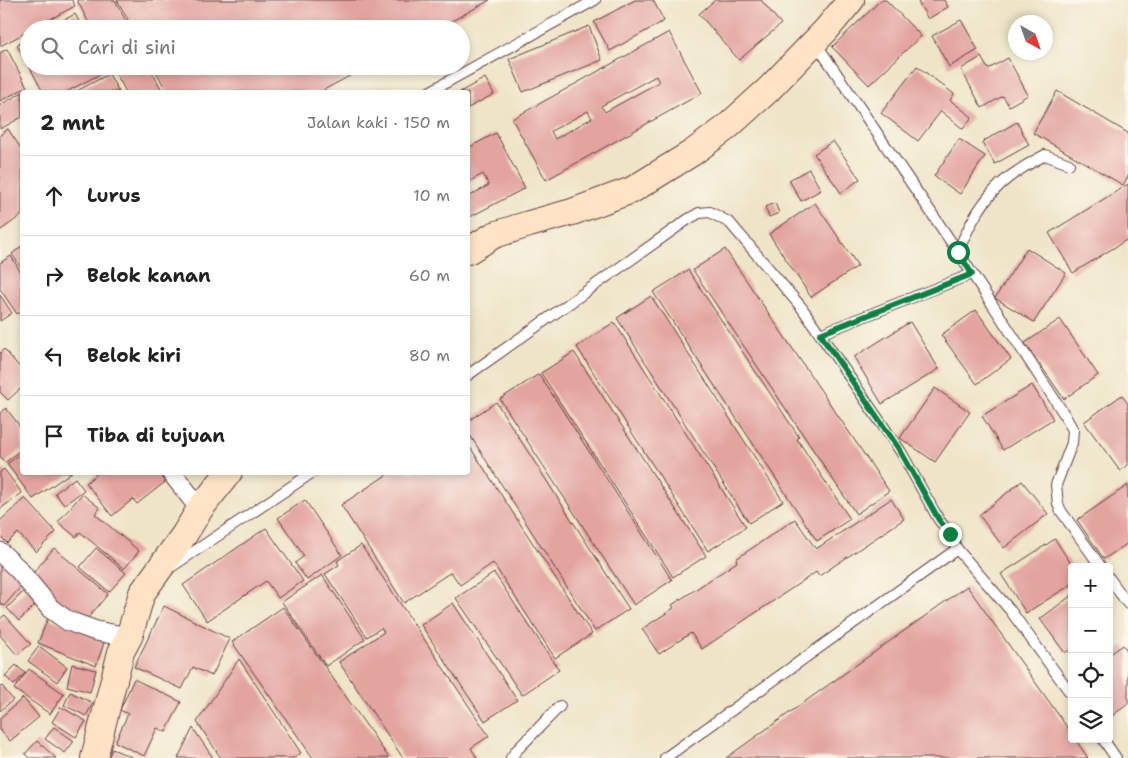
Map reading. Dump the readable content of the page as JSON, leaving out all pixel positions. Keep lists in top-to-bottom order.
{
  "north": "bottom right",
  "page": {
    "search": "Cari di sini",
    "heading": ["2 mnt", "Jalan kaki · 150 m"],
    "list": [
      ["Lurus", "10 m"],
      ["Belok kanan", "60 m"],
      ["Belok kiri", "80 m"],
      "Tiba di tujuan"
    ],
    "map_buttons": ["+", "−"]
  }
}
